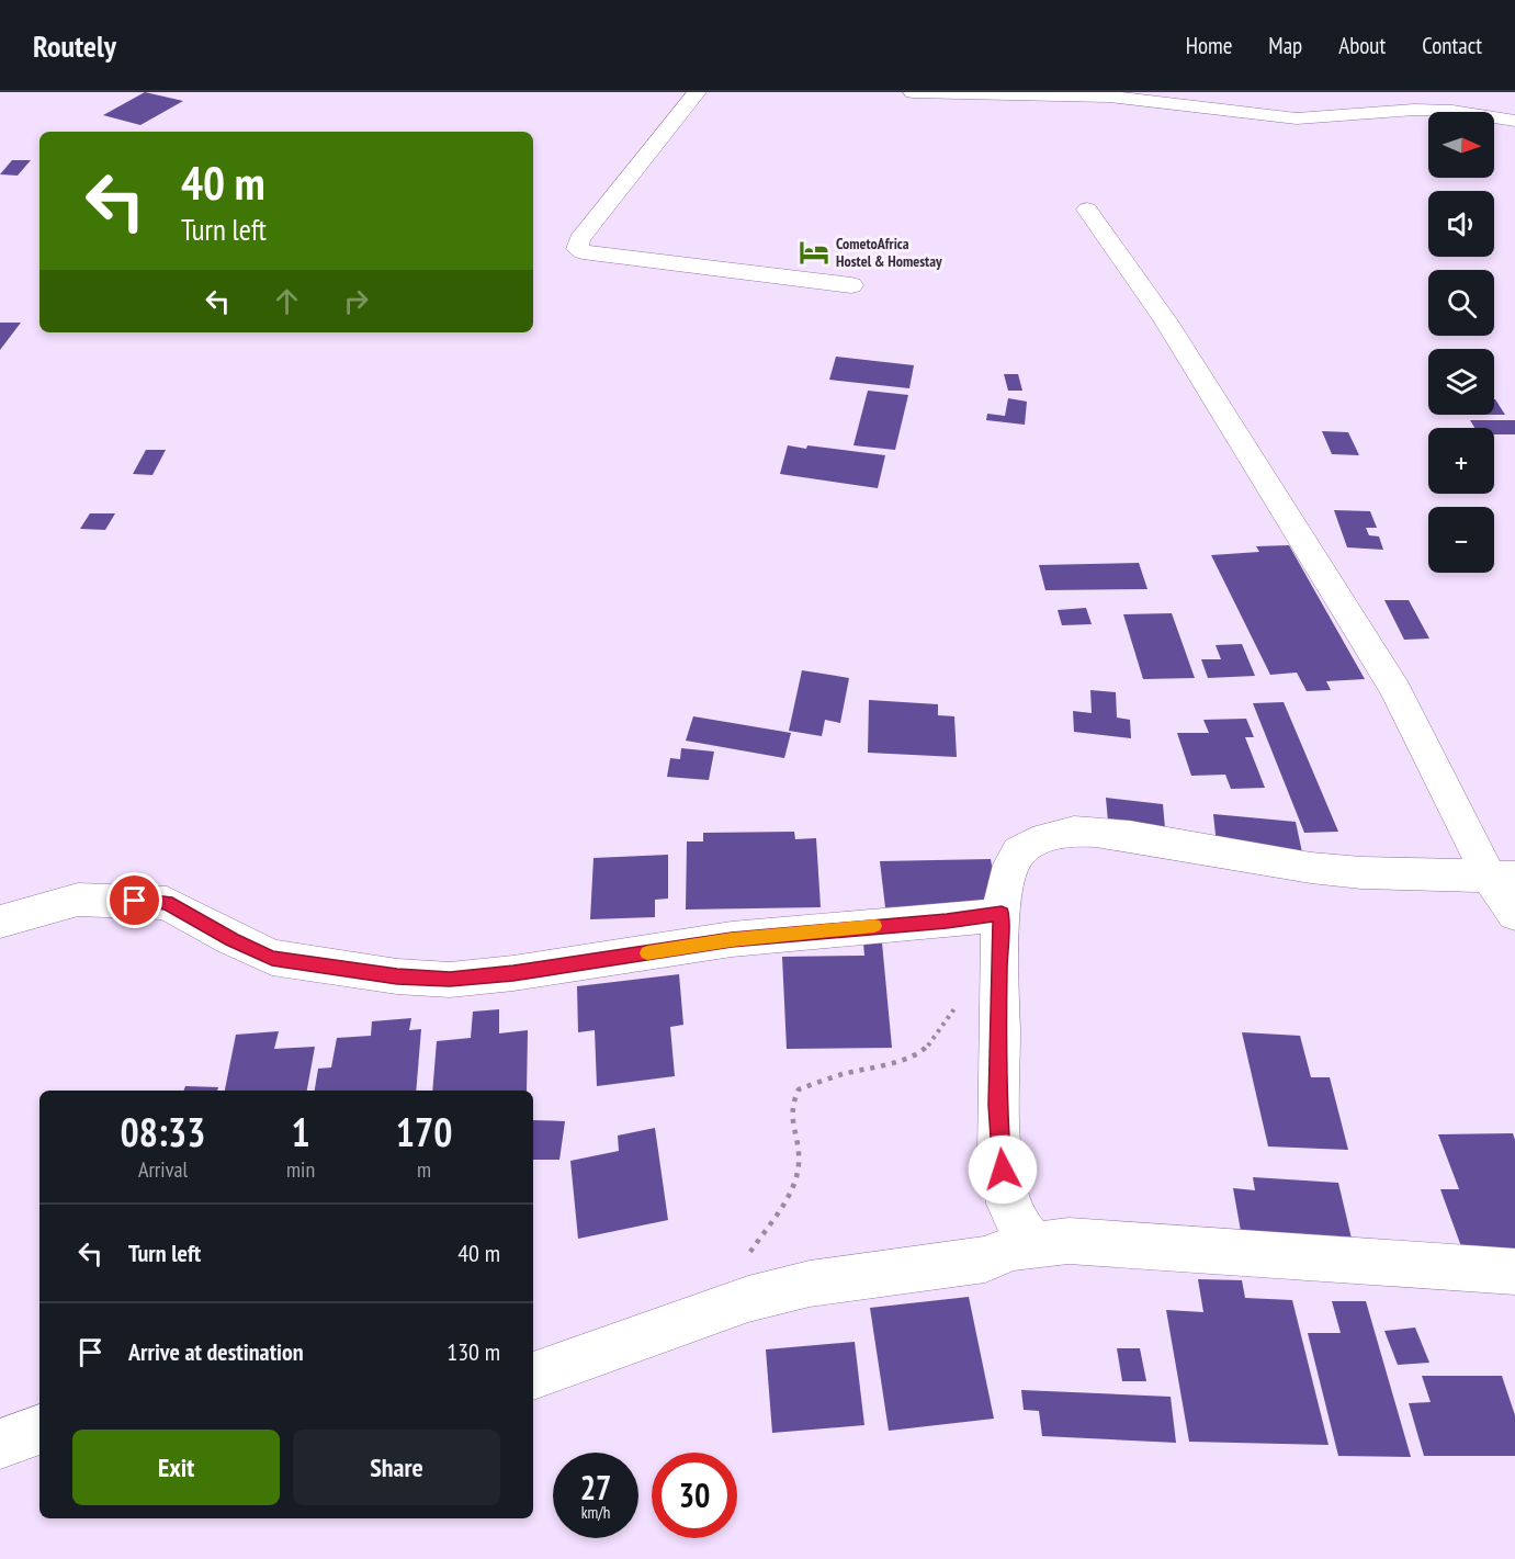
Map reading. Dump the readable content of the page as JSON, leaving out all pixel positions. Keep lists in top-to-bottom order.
{
  "places": {
    "hotel": ["CometoAfrica Hostel & Homestay"]
  },
  "north": "right",
  "page": {
    "header": "Routely",
    "nav": [
      "Home",
      "Map",
      "About",
      "Contact"
    ],
    "map_buttons": ["+", "−"],
    "turn": ["40 m", "Turn left"],
    "eta": [
      "08:33",
      "Arrival",
      "1",
      "min",
      "170",
      "m"
    ],
    "list": [
      {
        "name": "Turn left",
        "value": "40 m"
      },
      {
        "name": "Arrive at destination",
        "value": "130 m"
      }
    ],
    "buttons": ["Exit", "Share"],
    "speed": "27 km/h",
    "limit": "30"
  }
}
